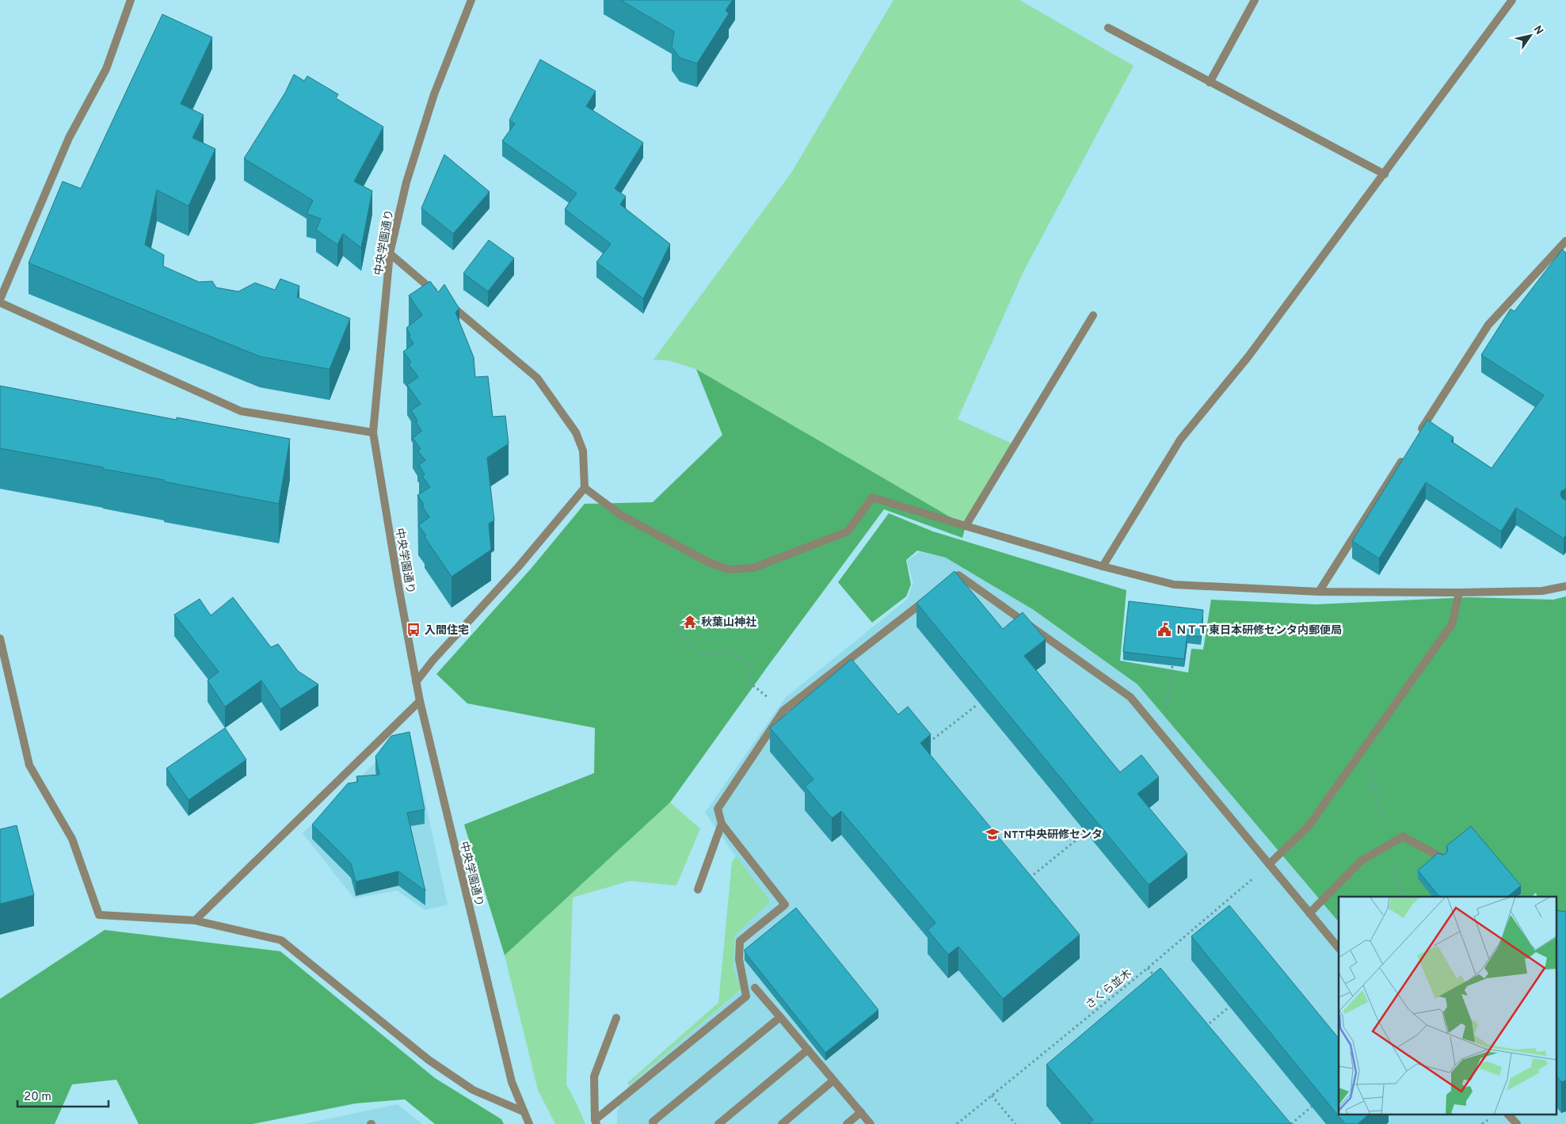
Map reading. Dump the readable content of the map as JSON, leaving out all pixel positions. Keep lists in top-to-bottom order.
{
  "streets": {
    "street": ["中央学園通り"],
    "path": ["さくら並木"]
  },
  "places": {
    "temple": ["秋葉山神社"],
    "bus stop": ["入間住宅"],
    "public building": ["ＮＴＴ東日本研修センタ内郵便局"],
    "school or university": ["NTT中央研修センタ"]
  },
  "scale_bar": "20 m",
  "north": "top right"
}
